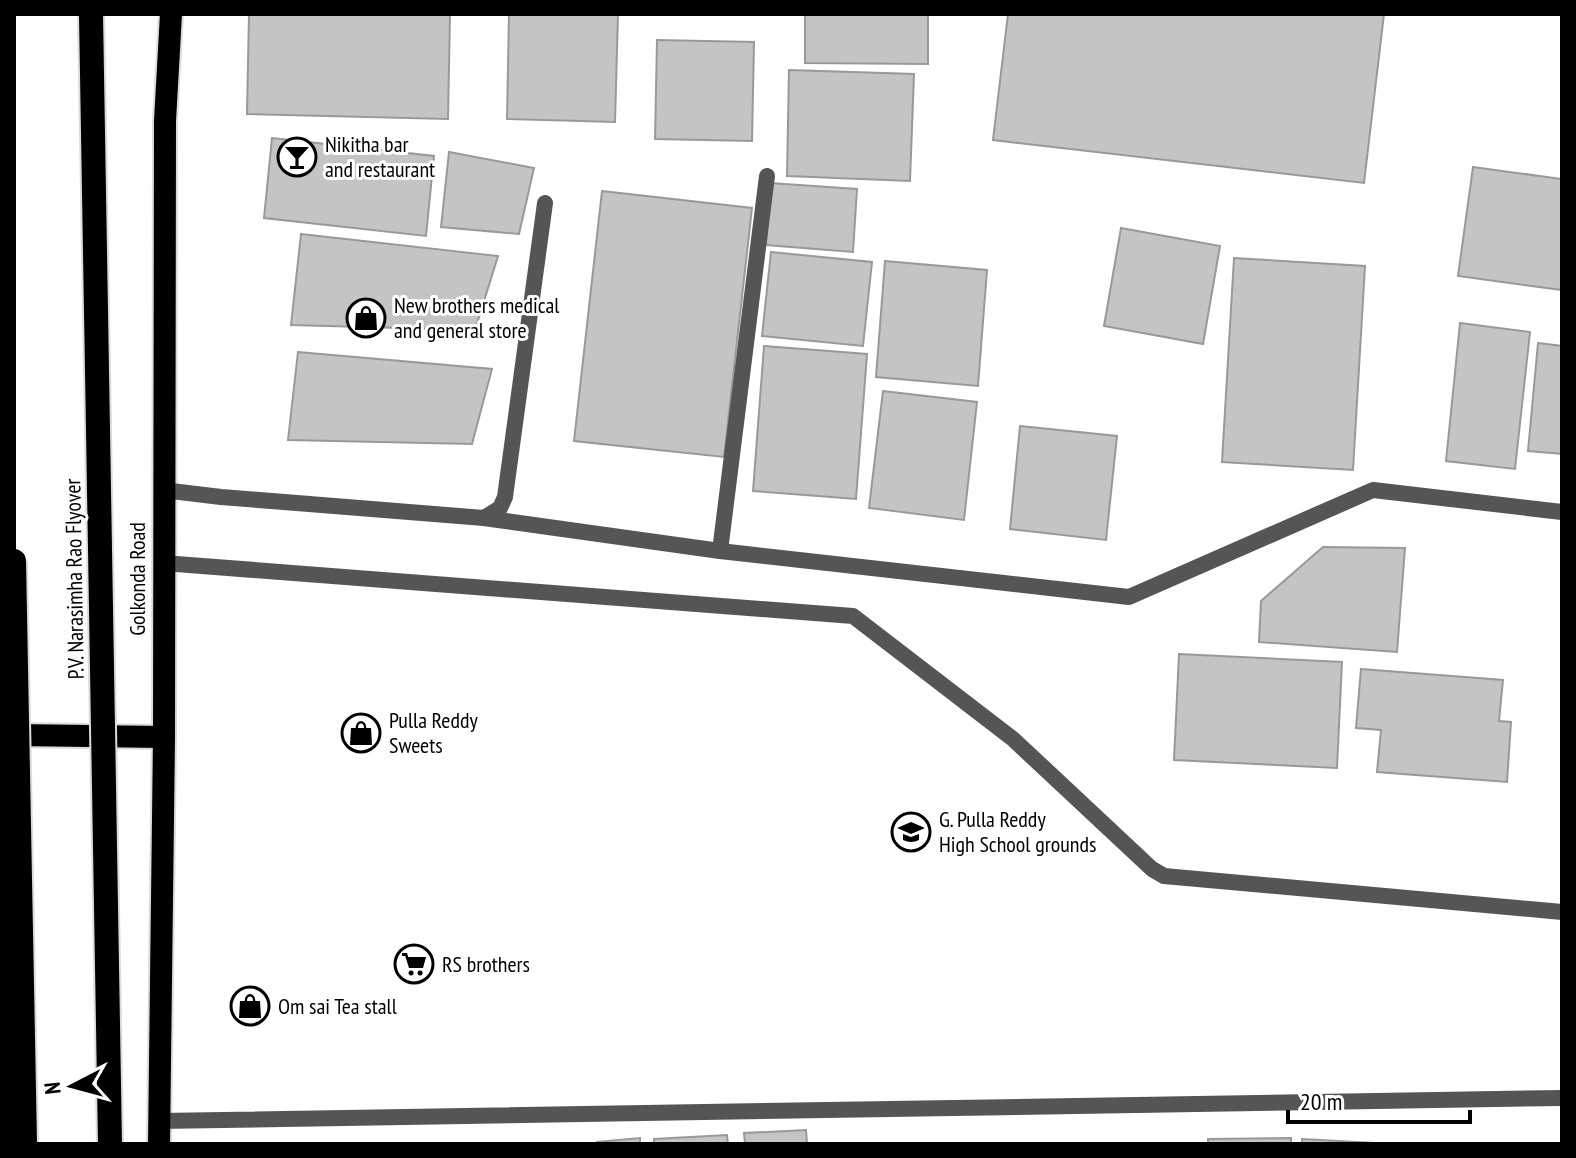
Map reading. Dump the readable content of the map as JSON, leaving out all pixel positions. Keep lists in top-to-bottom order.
{
  "streets": {
    "highway": ["P.V. Narasimha Rao Flyover", "Golkonda Road"]
  },
  "places": {
    "bar": ["Nikitha bar and restaurant"],
    "shop": ["New brothers medical and general store", "Pulla Reddy Sweets", "Om sai Tea stall"],
    "school or university": ["G. Pulla Reddy High School grounds"],
    "supermarket": ["RS brothers"]
  },
  "scale_bar": "20 m",
  "north": "left"
}
